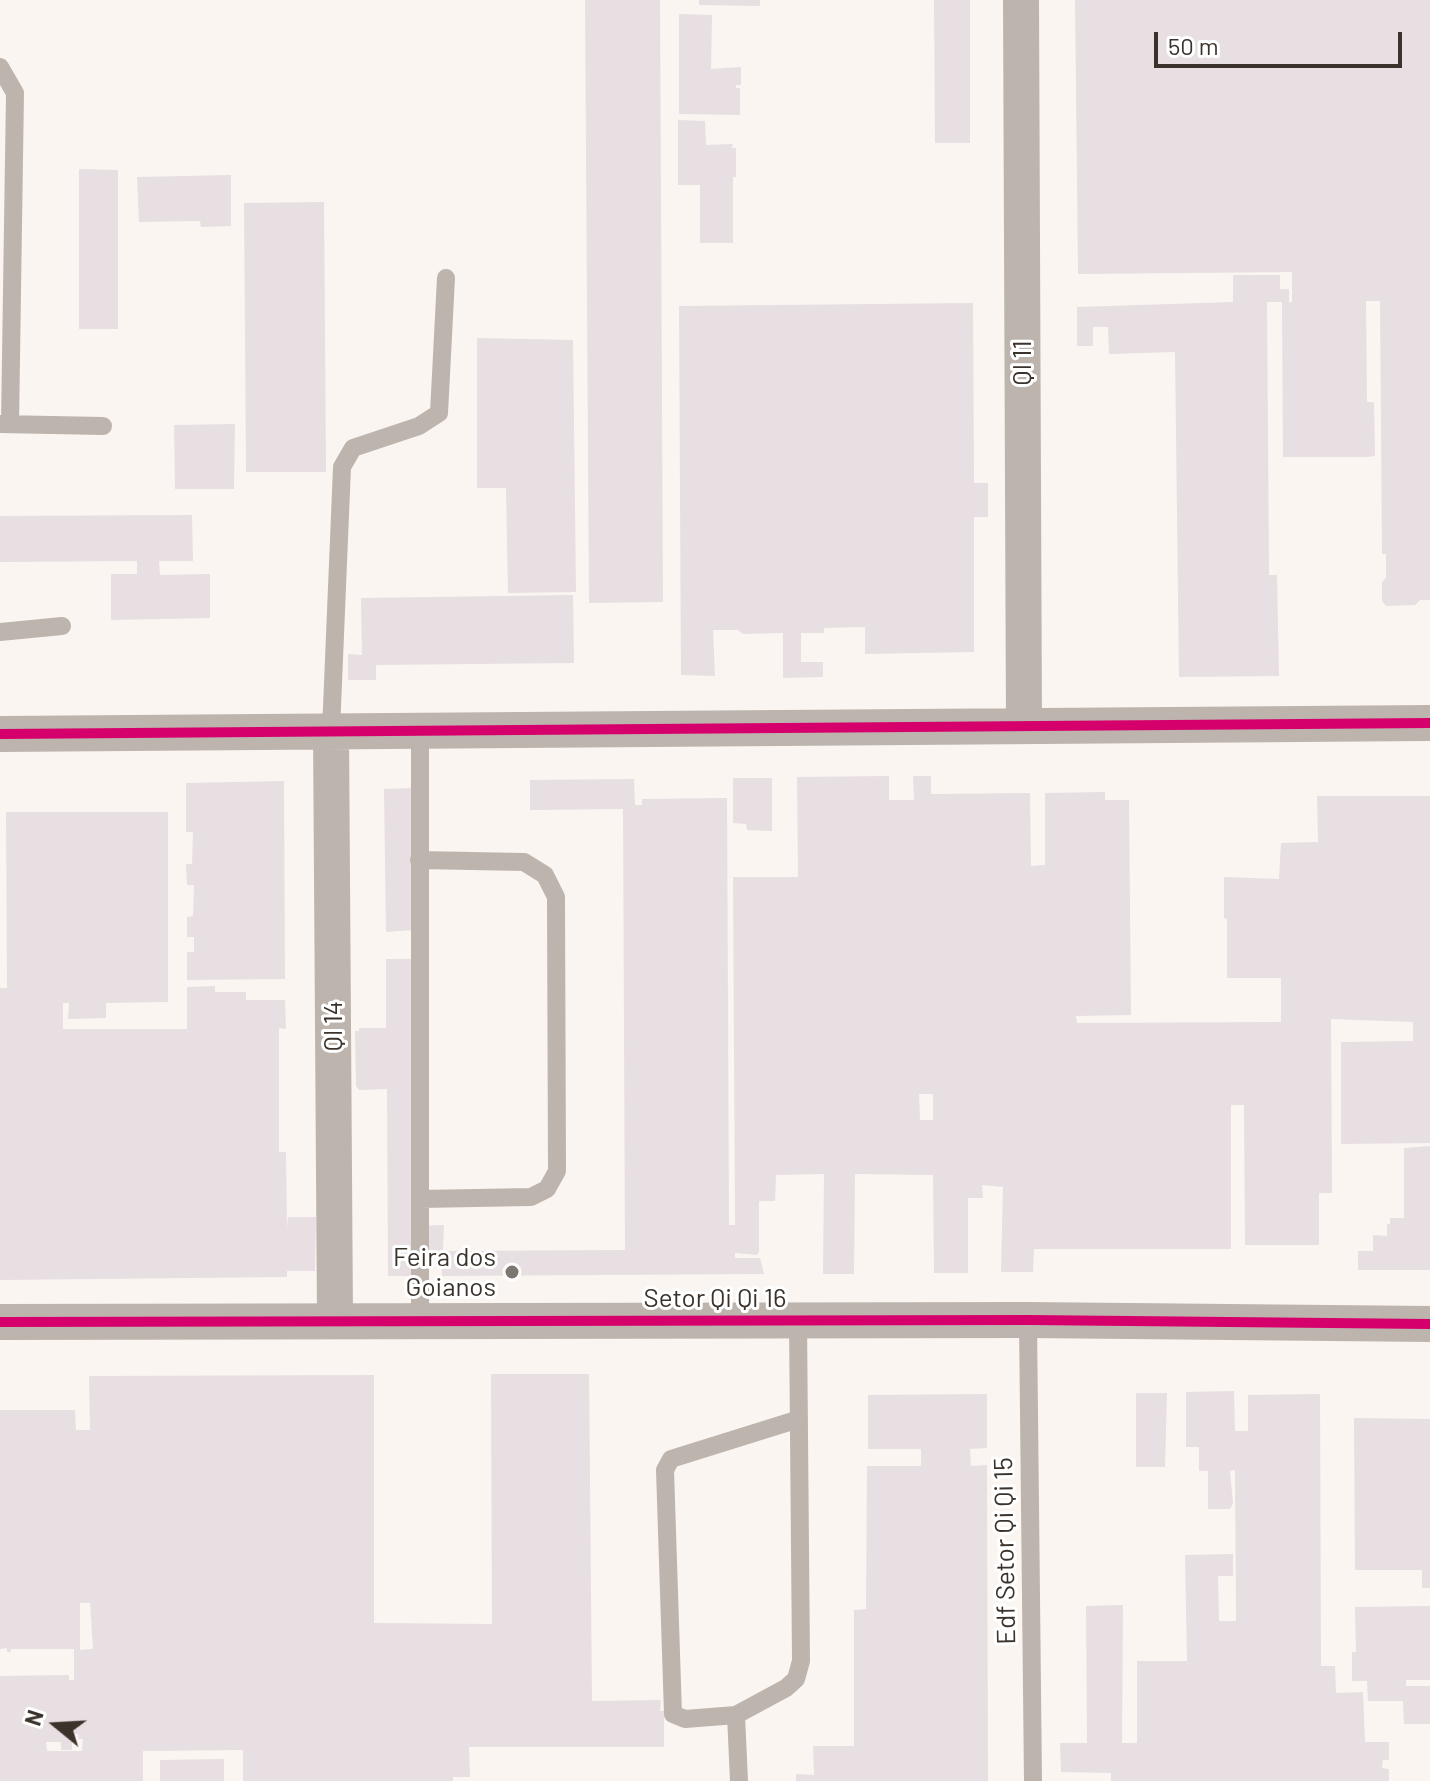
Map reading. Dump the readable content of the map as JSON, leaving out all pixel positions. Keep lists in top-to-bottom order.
{
  "streets": {
    "street": ["QI 11", "QI 14", "Setor Qi Qi 16"],
    "lane": ["Edf Setor Qi Qi 15"]
  },
  "crossings": [
    ["QI 14", "Setor Qi Qi 16"],
    ["Setor Qi Qi 16", "Edf Setor Qi Qi 15"]
  ],
  "places": ["Feira dos Goianos"],
  "scale_bar": "50 m",
  "north": "left"
}
